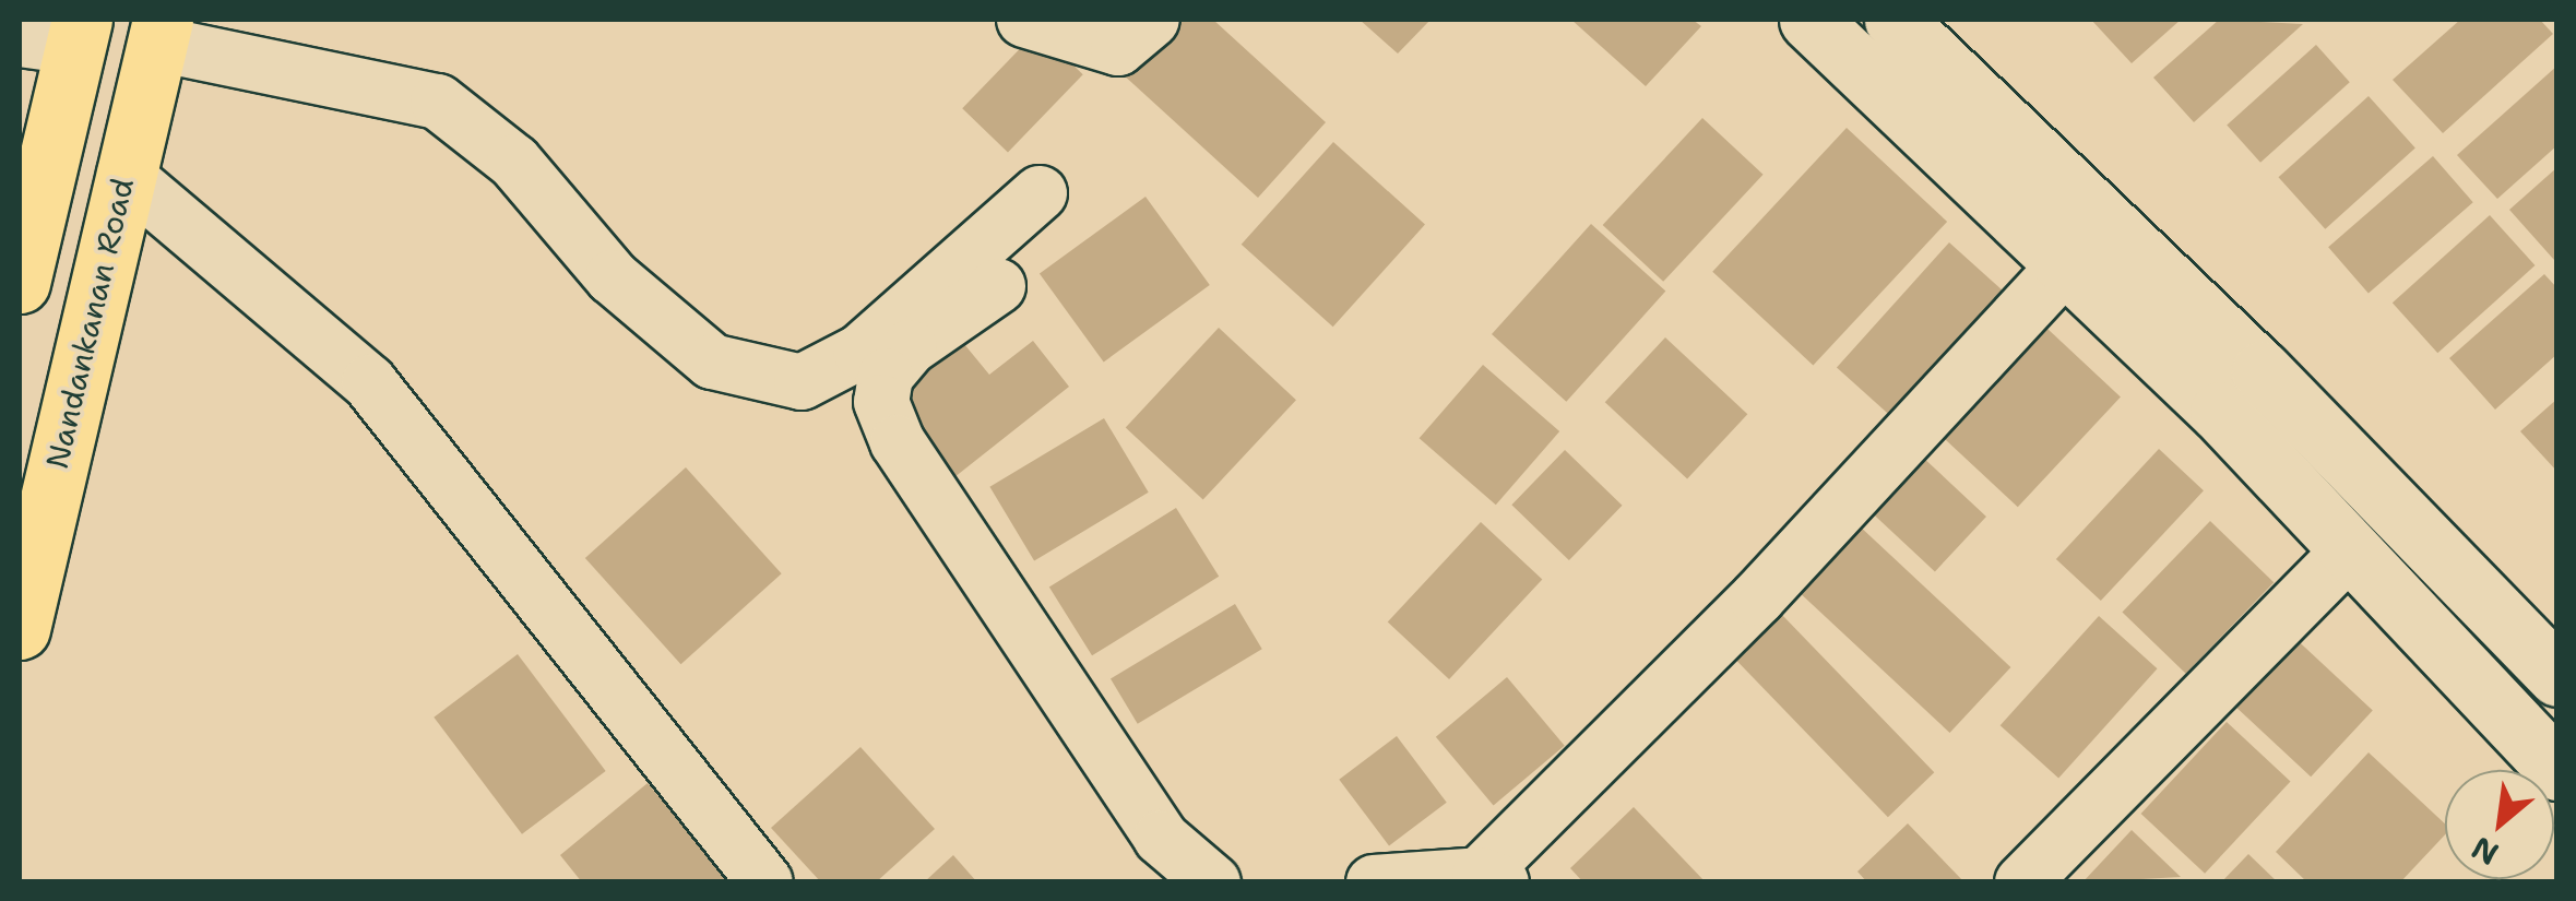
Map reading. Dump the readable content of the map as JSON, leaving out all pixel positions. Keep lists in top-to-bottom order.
{
  "streets": {
    "main road": ["Nandankanan Road"]
  },
  "north": "bottom left"
}
